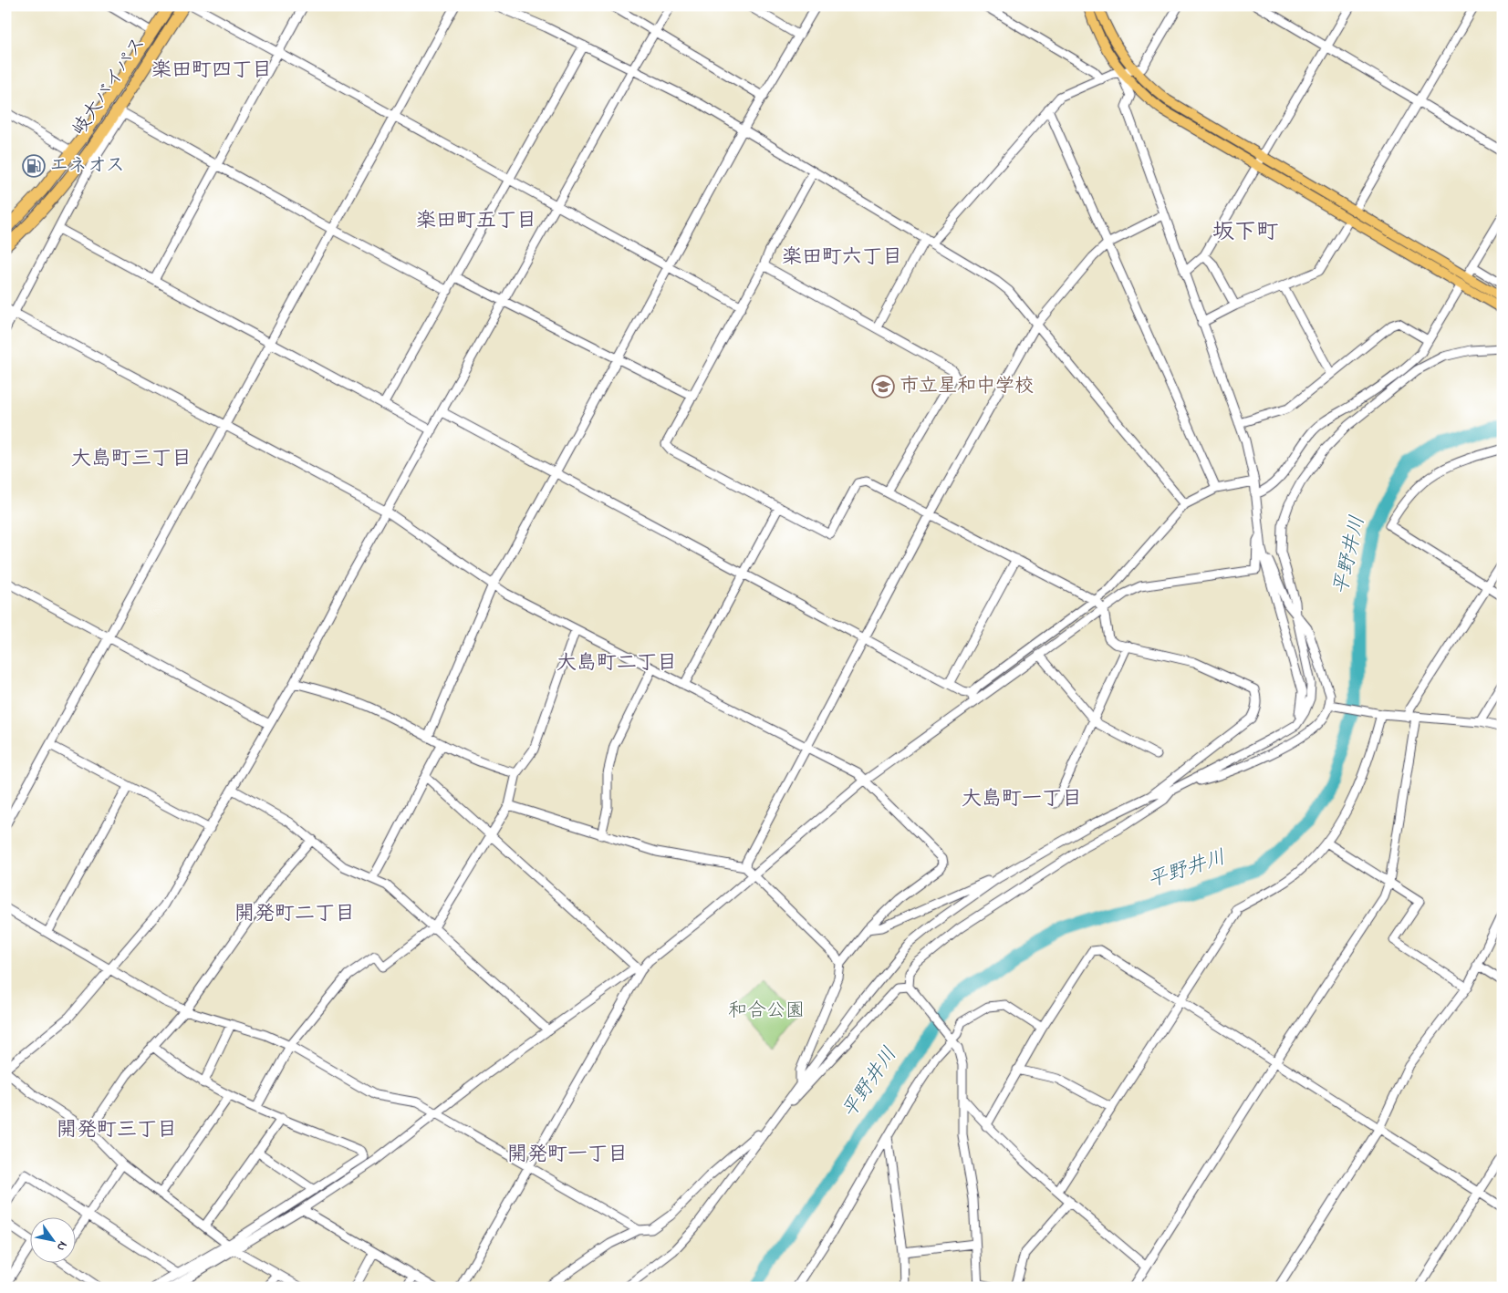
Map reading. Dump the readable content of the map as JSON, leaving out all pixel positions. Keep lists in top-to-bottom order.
{
  "streets": {
    "highway": ["岐大バイパス"]
  },
  "districts": [
    "楽田町四丁目",
    "楽田町五丁目",
    "坂下町",
    "楽田町六丁目",
    "大島町三丁目",
    "大島町二丁目",
    "大島町一丁目",
    "開発町二丁目",
    "開発町三丁目",
    "開発町一丁目"
  ],
  "water": ["平野井川"],
  "parks": ["和合公園"],
  "places": {
    "fuel station": ["エネオス"],
    "school or university": ["市立星和中学校"]
  },
  "north": "bottom right"
}
